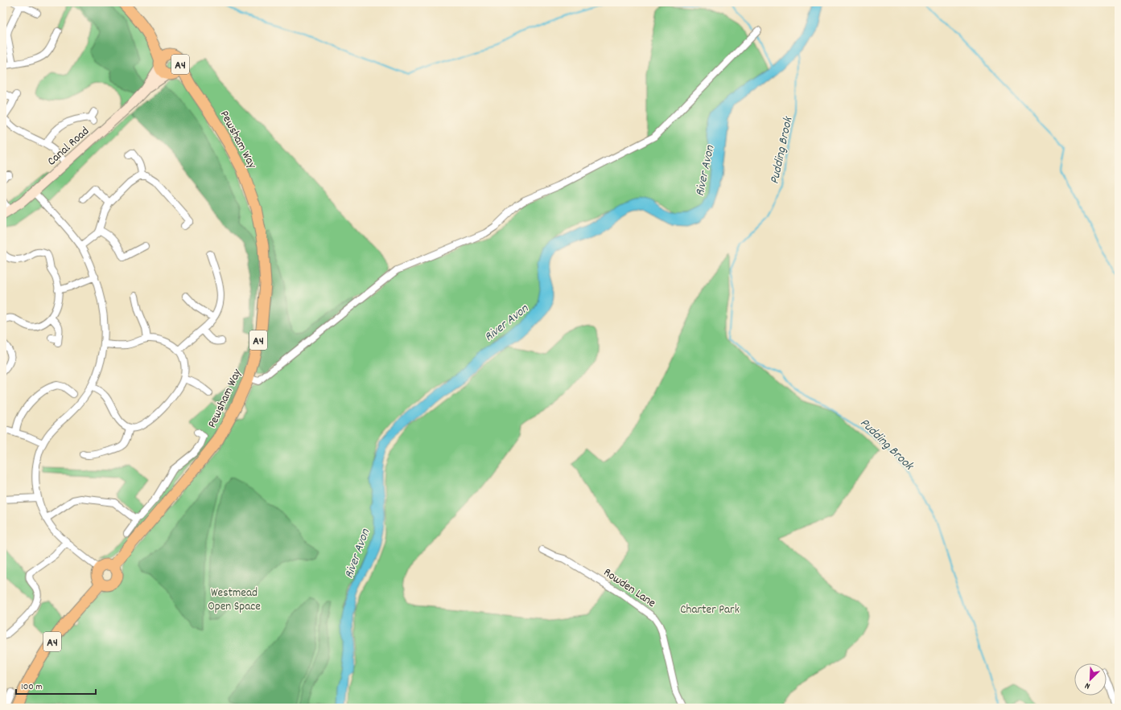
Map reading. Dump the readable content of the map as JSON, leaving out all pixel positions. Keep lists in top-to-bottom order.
{
  "streets": {
    "main road": ["A4", "Pewsham Way"],
    "street": ["Canal Road", "Rowden Lane"]
  },
  "crossings": [
    ["A4", "Pewsham Way"],
    ["A4", "Canal Road"],
    ["Pewsham Way", "Canal Road"]
  ],
  "water": ["Pudding Brook", "River Avon"],
  "parks": ["Westmead Open Space", "Charter Park"],
  "scale_bar": "100 m",
  "north": "bottom left"
}
